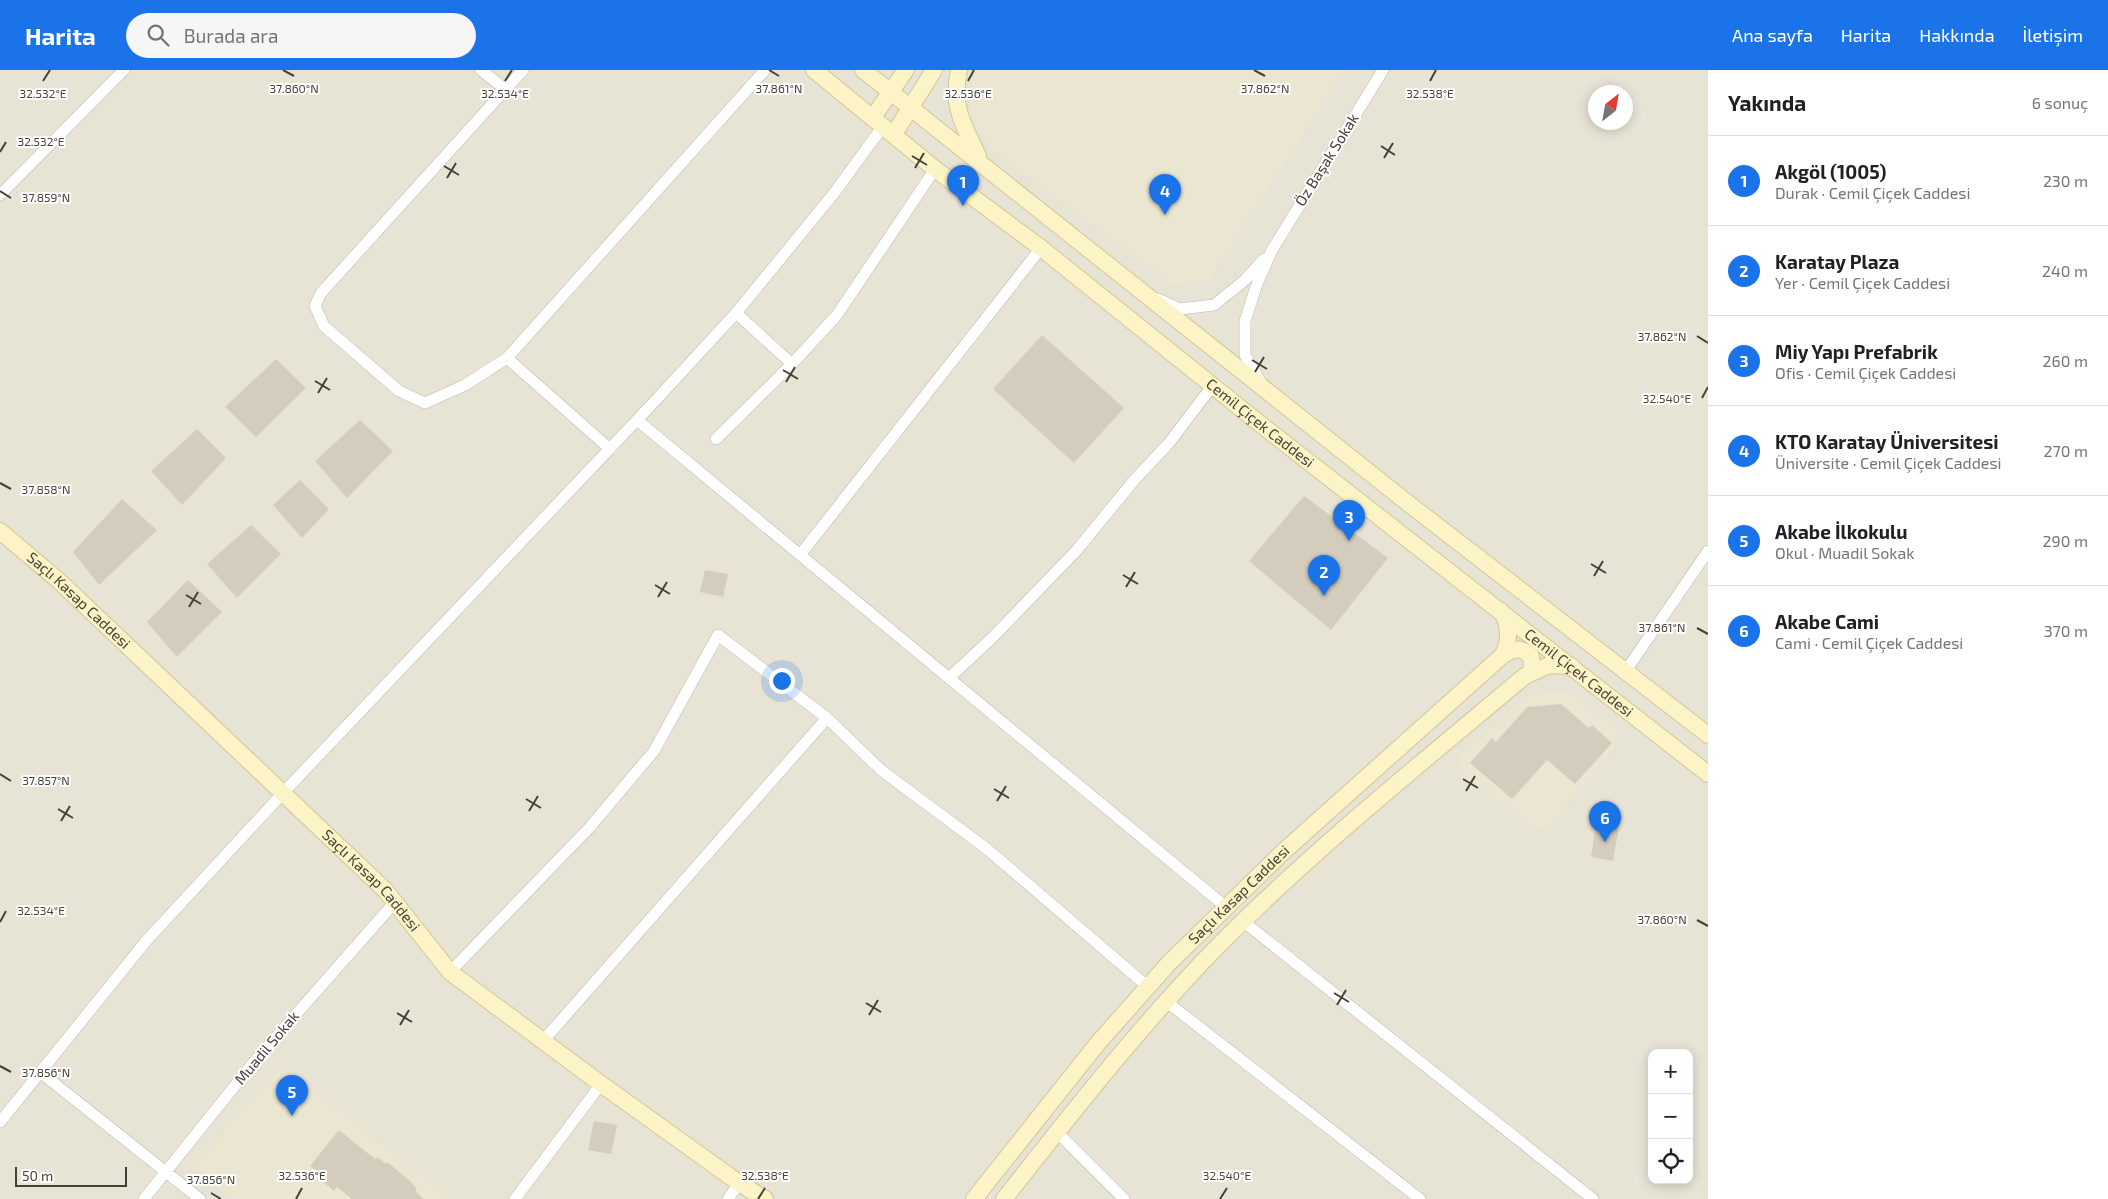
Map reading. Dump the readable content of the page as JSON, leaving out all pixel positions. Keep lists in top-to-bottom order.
{
  "streets": {
    "street": [
      "Öz Başak Sokak",
      "Cemil Çiçek Caddesi",
      "Saçlı Kasap Caddesi",
      "Muadil Sokak"
    ]
  },
  "crossings": [
    ["Cemil Çiçek Caddesi", "Saçlı Kasap Caddesi"],
    ["Saçlı Kasap Caddesi", "Muadil Sokak"]
  ],
  "scale_bar": "50 m",
  "north": "top right",
  "page": {
    "header": "Harita",
    "search": "Burada ara",
    "nav": [
      "Ana sayfa",
      "Harita",
      "Hakkında",
      "İletişim"
    ],
    "heading": ["Yakında", "6 sonuç"],
    "list": [
      {
        "mark": "1",
        "name": "Akgöl (1005)",
        "note": "Durak · Cemil Çiçek Caddesi",
        "value": "230 m"
      },
      {
        "mark": "2",
        "name": "Karatay Plaza",
        "note": "Yer · Cemil Çiçek Caddesi",
        "value": "240 m"
      },
      {
        "mark": "3",
        "name": "Miy Yapı Prefabrik",
        "note": "Ofis · Cemil Çiçek Caddesi",
        "value": "260 m"
      },
      {
        "mark": "4",
        "name": "KTO Karatay Üniversitesi",
        "note": "Üniversite · Cemil Çiçek Caddesi",
        "value": "270 m"
      },
      {
        "mark": "5",
        "name": "Akabe İlkokulu",
        "note": "Okul · Muadil Sokak",
        "value": "290 m"
      },
      {
        "mark": "6",
        "name": "Akabe Cami",
        "note": "Cami · Cemil Çiçek Caddesi",
        "value": "370 m"
      }
    ],
    "pins": [
      "1",
      "4",
      "3",
      "2",
      "6",
      "5"
    ],
    "map_buttons": ["+", "−"],
    "scale": "50 m"
  },
  "coordinates": [
    "37.860°N",
    "37.861°N",
    "37.862°N",
    "32.532°E",
    "32.534°E",
    "32.536°E",
    "32.538°E",
    "37.859°N",
    "32.540°E",
    "37.858°N",
    "37.857°N",
    "37.856°N"
  ]
}
